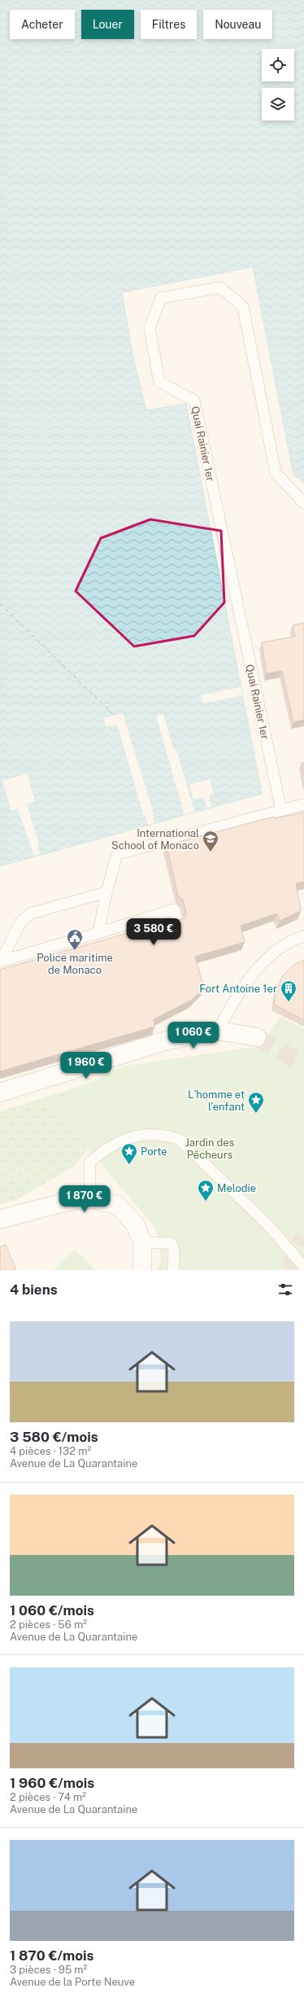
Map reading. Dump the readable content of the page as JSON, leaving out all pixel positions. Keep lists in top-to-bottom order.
{
  "streets": {
    "lane": ["Quai Rainier 1er"]
  },
  "parks": ["Jardin des Pêcheurs"],
  "places": {
    "school or university": ["International School of Monaco"],
    "public building": ["Police maritime de Monaco"],
    "building": ["Fort Antoine 1er"],
    "place": ["L'homme et l'enfant", "Porte", "Melodie"]
  },
  "page": {
    "chip": [
      "Acheter",
      "Louer",
      "Filtres",
      "Nouveau"
    ],
    "price": [
      "3 580 €",
      "1 060 €",
      "1 960 €",
      "1 870 €"
    ],
    "heading": "4 biens",
    "list": [
      {
        "name": "3 580 €/mois",
        "note": "4 pièces · 132 m² · Avenue de La Quarantaine"
      },
      {
        "name": "1 060 €/mois",
        "note": "2 pièces · 56 m² · Avenue de La Quarantaine"
      },
      {
        "name": "1 960 €/mois",
        "note": "2 pièces · 74 m² · Avenue de La Quarantaine"
      },
      {
        "name": "1 870 €/mois",
        "note": "3 pièces · 95 m² · Avenue de la Porte Neuve"
      }
    ]
  }
}
